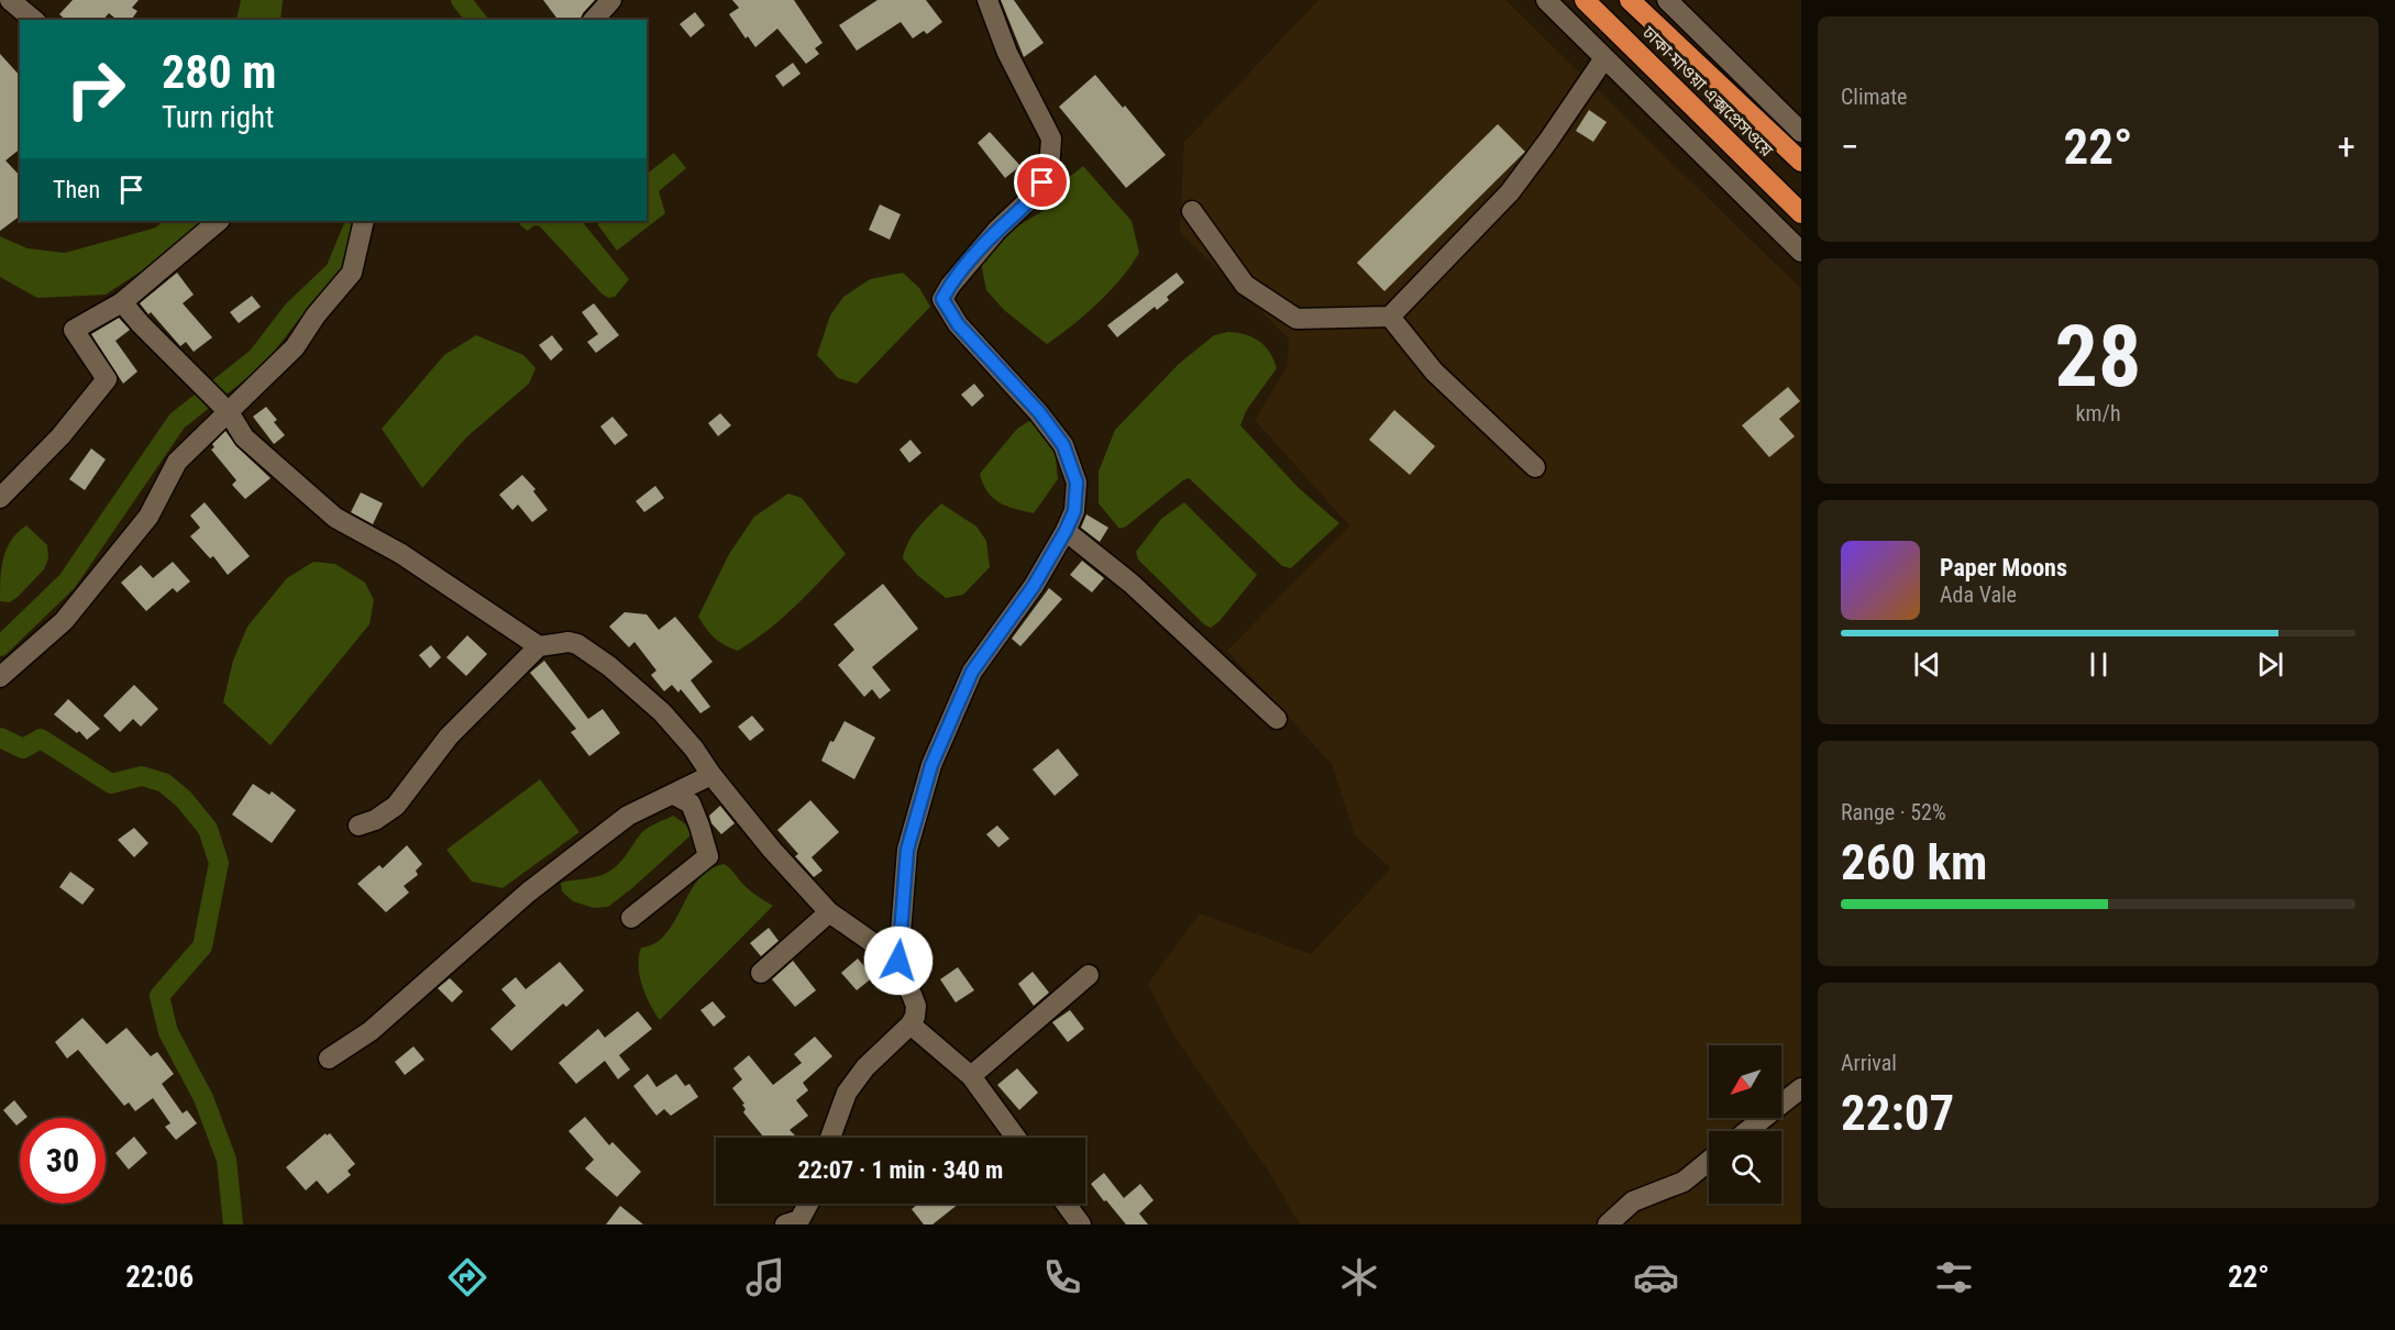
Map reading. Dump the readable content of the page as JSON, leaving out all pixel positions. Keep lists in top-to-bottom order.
{
  "streets": {
    "highway": ["ঢাকা-মাওয়া এক্সপ্রেসওয়ে"]
  },
  "north": "bottom left",
  "page": {
    "tile": [
      "Climate",
      ["28", "km/h"],
      ["Range · 52%", "260 km"],
      ["Arrival", "22:07"]
    ],
    "turn": ["280 m", "Turn right"],
    "heat": ["−", "22°", "+"],
    "then": "Then",
    "song": ["Paper Moons", "Ada Vale"],
    "limit": "30",
    "trip": "22:07 · 1 min · 340 m",
    "tabs": ["22:06", "22°"]
  }
}
